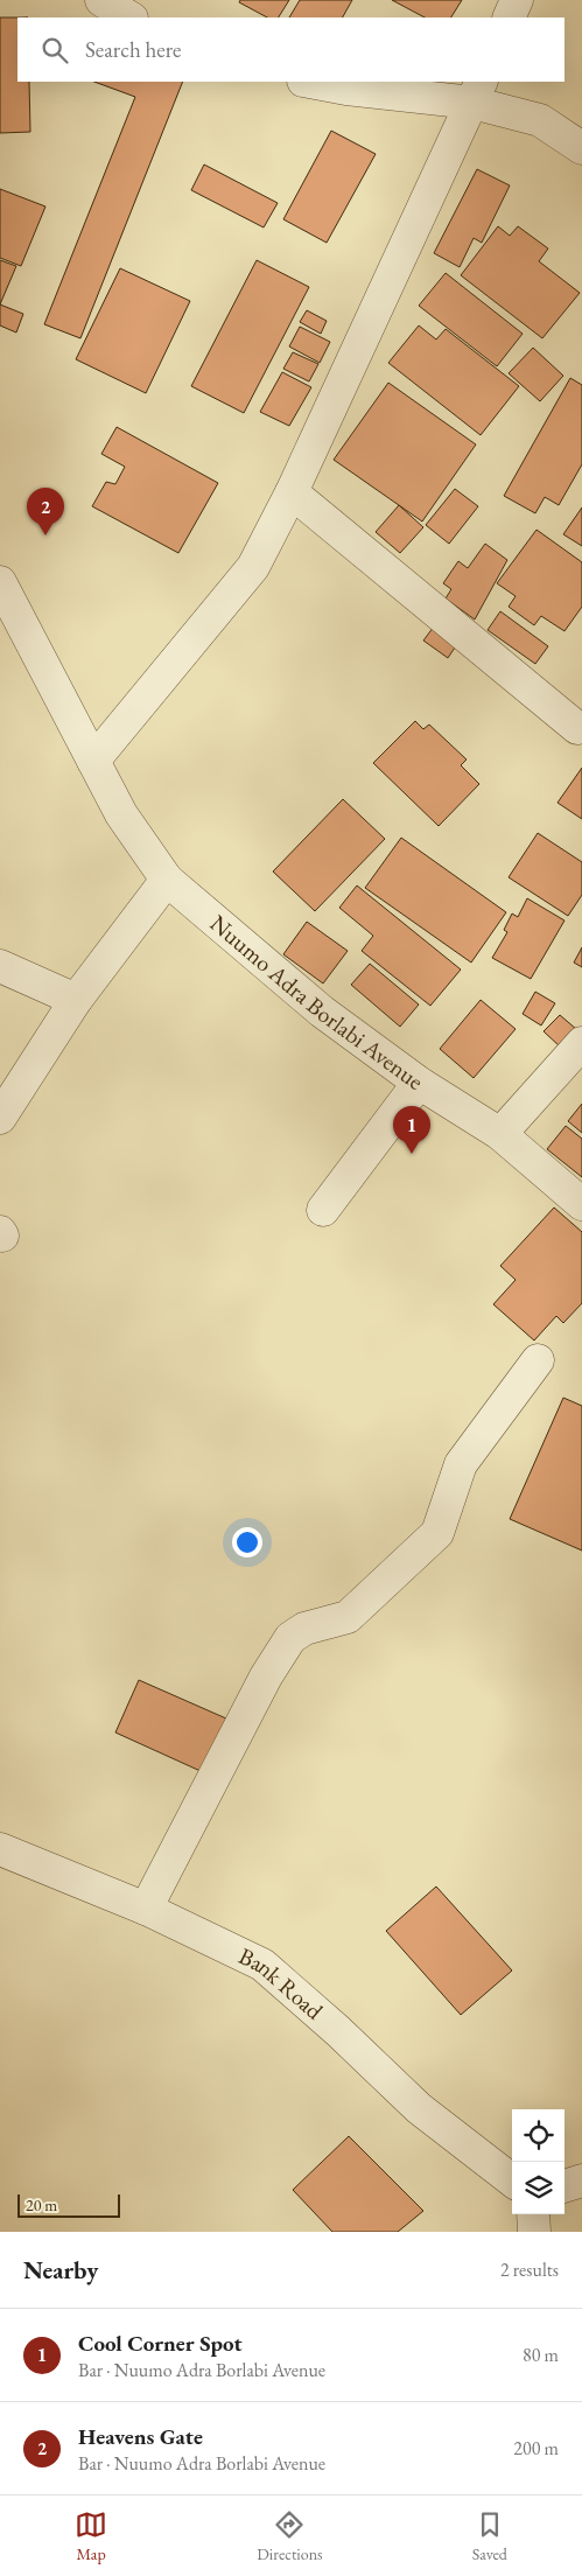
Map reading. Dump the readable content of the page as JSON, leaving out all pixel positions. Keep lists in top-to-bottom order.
{
  "streets": {
    "street": ["Nuumo Adra Borlabi Avenue", "Bank Road"]
  },
  "scale_bar": "20 m",
  "page": {
    "search": "Search here",
    "pins": ["2", "1"],
    "scale": "20 m",
    "heading": ["Nearby", "2 results"],
    "list": [
      {
        "mark": "1",
        "name": "Cool Corner Spot",
        "note": "Bar · Nuumo Adra Borlabi Avenue",
        "value": "80 m"
      },
      {
        "mark": "2",
        "name": "Heavens Gate",
        "note": "Bar · Nuumo Adra Borlabi Avenue",
        "value": "200 m"
      }
    ],
    "nav": ["Map", "Directions", "Saved"]
  }
}
